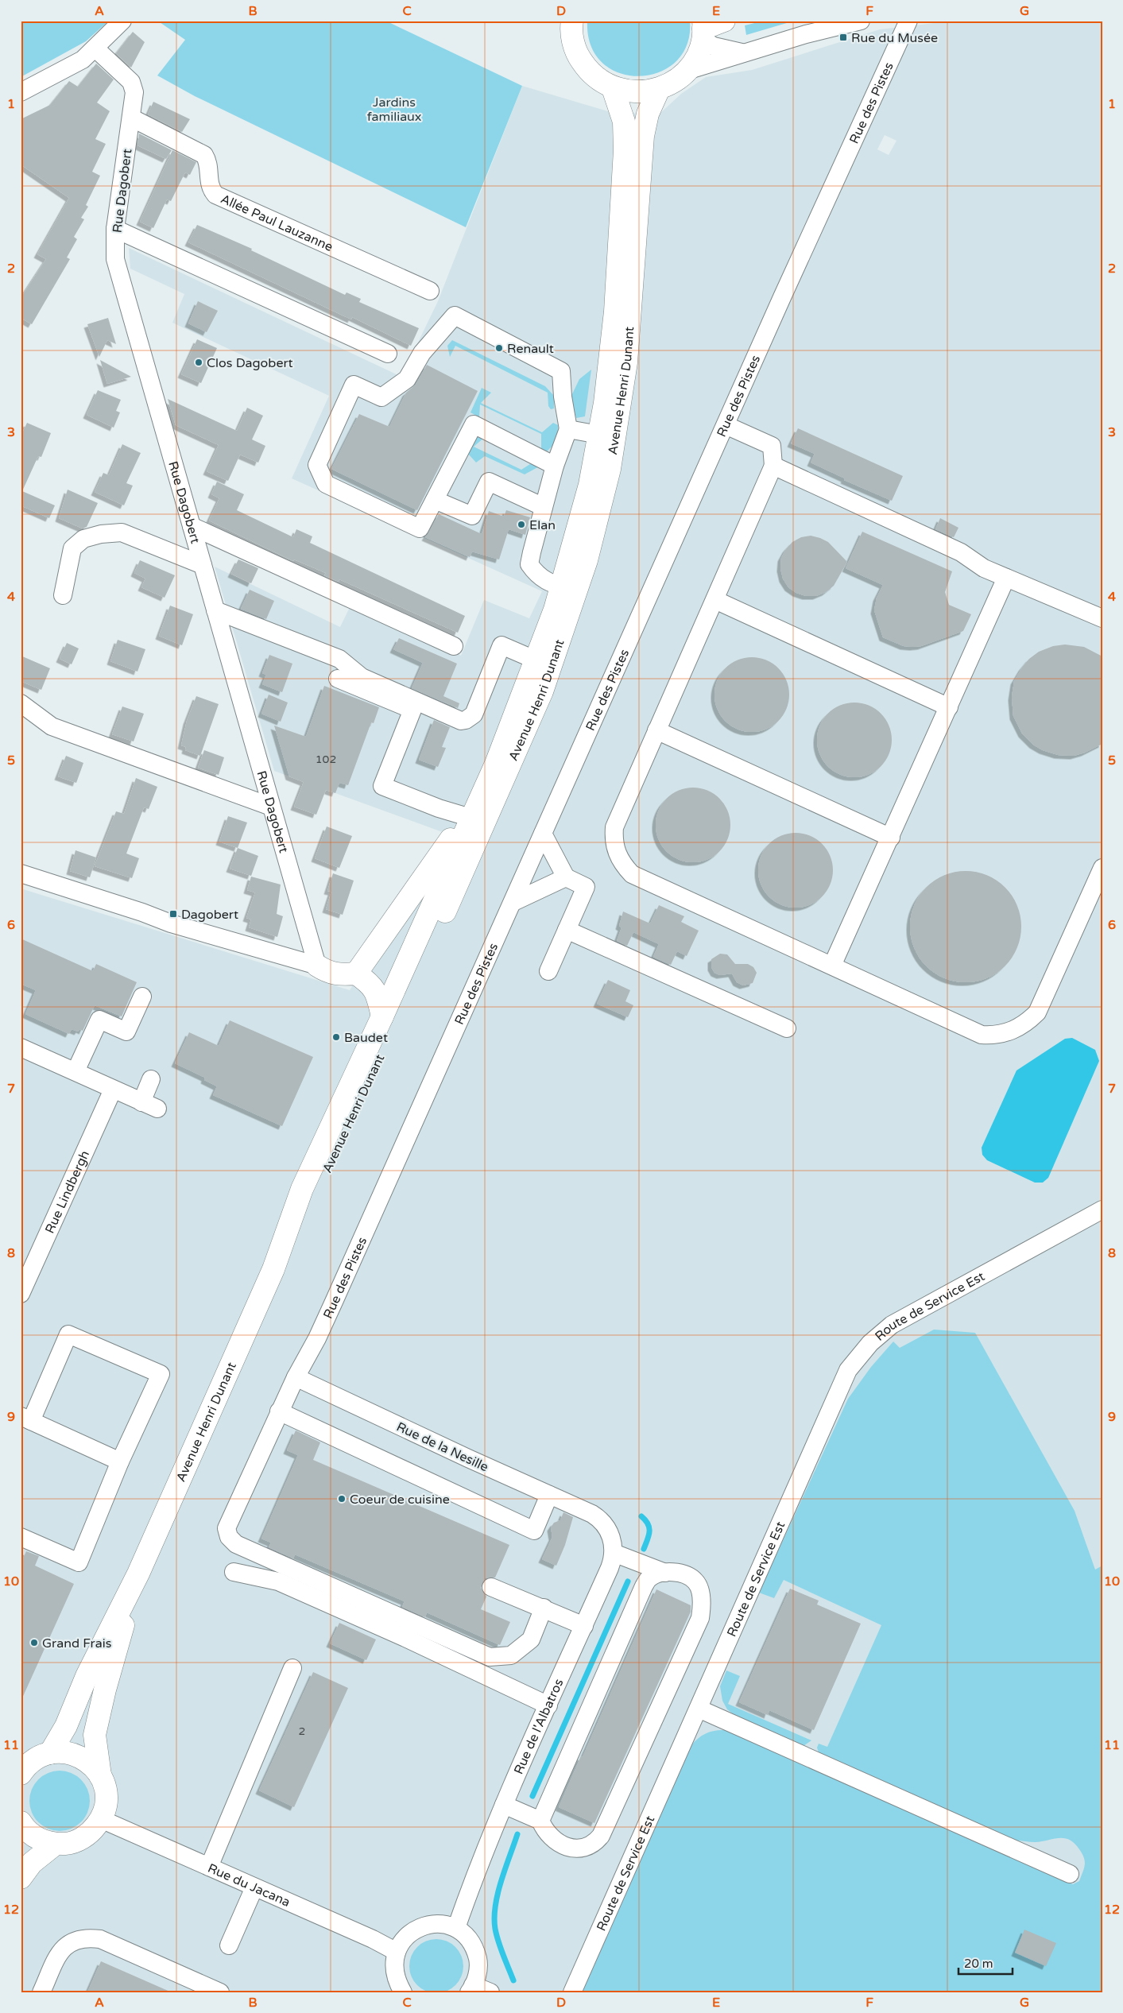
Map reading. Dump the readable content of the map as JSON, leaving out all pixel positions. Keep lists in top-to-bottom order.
{
  "streets": {
    "main road": ["Avenue Henri Dunant"],
    "street": [
      "Rue des Pistes",
      "Rue Dagobert",
      "Allée Paul Lauzanne",
      "Rue Lindbergh",
      "Route de Service Est",
      "Rue de la Nesille",
      "Rue de l'Albatros",
      "Rue du Jacana"
    ]
  },
  "crossings": [
    ["Rue des Pistes", "Rue de la Nesille"],
    ["Rue Dagobert", "Allée Paul Lauzanne"],
    ["Avenue Henri Dunant", "Rue du Jacana"],
    ["Rue de la Nesille", "Rue de l'Albatros"]
  ],
  "parks": ["Jardins familiaux"],
  "places": {
    "transit": ["Rue du Musée", "Dagobert"],
    "other": [
      "Renault",
      "Clos Dagobert",
      "Elan",
      "Baudet",
      "Coeur de cuisine",
      "Grand Frais"
    ]
  },
  "house_numbers": ["102", "2"],
  "scale_bar": "20 m",
  "grid": {
    "columns": [
      "A",
      "B",
      "C",
      "D",
      "E",
      "F",
      "G"
    ],
    "rows": [
      "1",
      "2",
      "3",
      "4",
      "5",
      "6",
      "7",
      "8",
      "9",
      "10",
      "11",
      "12"
    ]
  }
}
